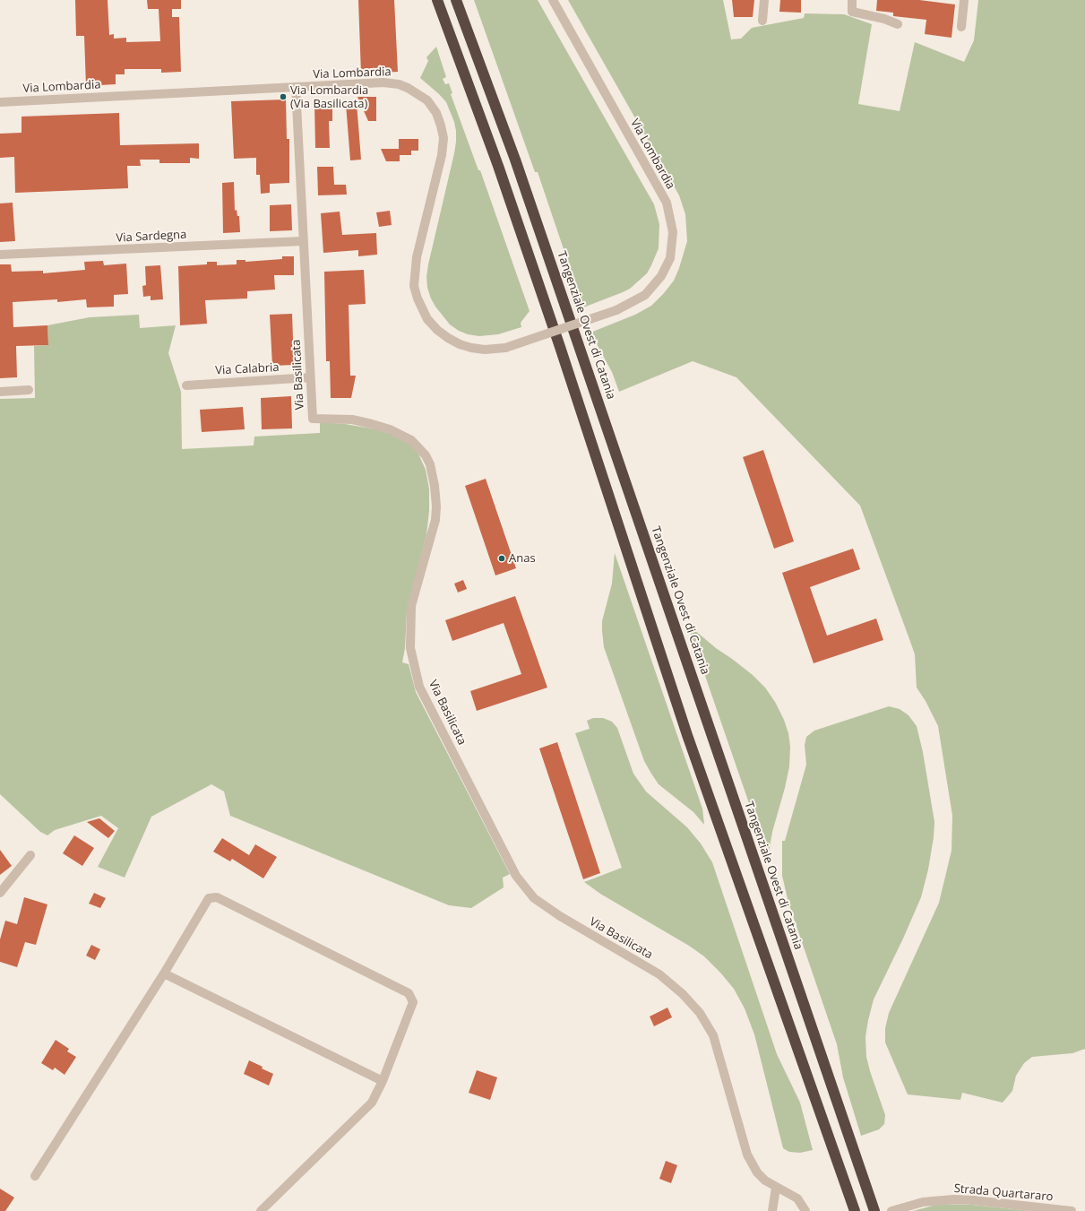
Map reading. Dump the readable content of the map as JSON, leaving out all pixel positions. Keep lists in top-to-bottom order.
{
  "streets": {
    "highway": ["Tangenziale Ovest di Catania"],
    "street": [
      "Via Lombardia",
      "Via Sardegna",
      "Via Calabria",
      "Via Basilicata",
      "Strada Quartararo"
    ]
  },
  "crossings": [
    ["Via Lombardia", "Via Basilicata"],
    ["Via Sardegna", "Via Basilicata"],
    ["Via Calabria", "Via Basilicata"]
  ],
  "places": ["Via Lombardia (Via Basilicata)", "Anas"]
}
